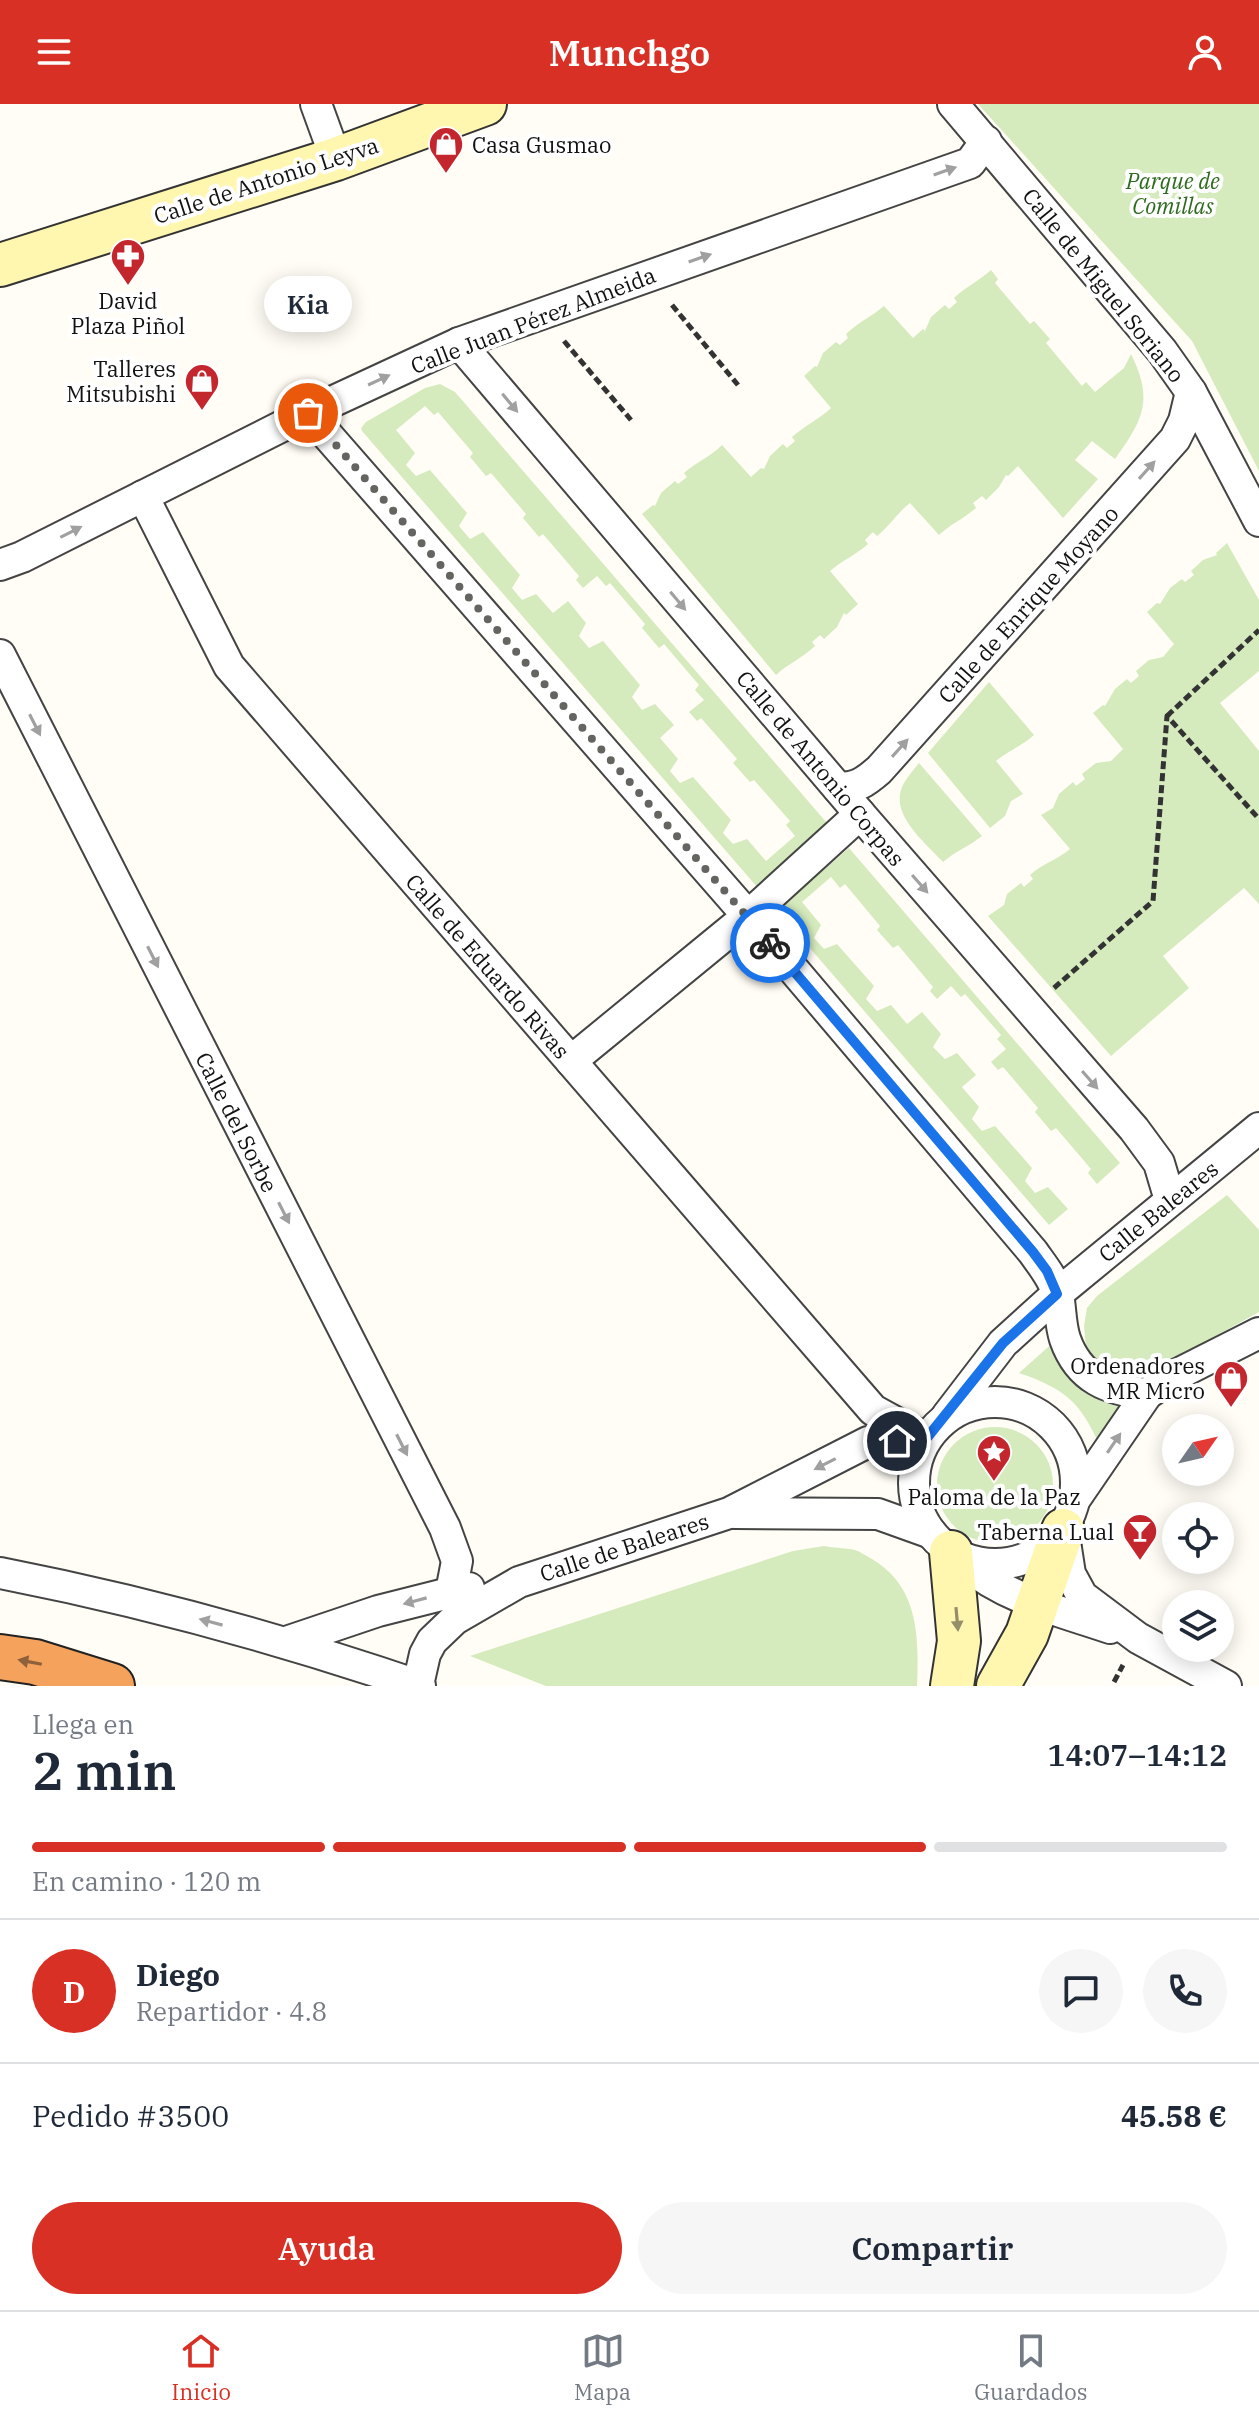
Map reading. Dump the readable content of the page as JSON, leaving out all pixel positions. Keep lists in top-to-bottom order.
{
  "streets": {
    "main road": ["Calle de Antonio Leyva"],
    "street": [
      "Calle de Miguel Soriano",
      "Calle Juan Pérez Almeida",
      "Calle de Enrique Moyano",
      "Calle de Antonio Corpas",
      "Calle de Eduardo Rivas",
      "Calle del Sorbe",
      "Calle Baleares",
      "Calle de Baleares"
    ]
  },
  "crossings": [
    ["Calle de Miguel Soriano", "Calle Juan Pérez Almeida"],
    ["Calle de Miguel Soriano", "Calle de Enrique Moyano"],
    ["Calle Juan Pérez Almeida", "Calle de Antonio Corpas"],
    ["Calle Juan Pérez Almeida", "Calle de Eduardo Rivas"],
    ["Calle de Enrique Moyano", "Calle de Antonio Corpas"],
    ["Calle de Antonio Corpas", "Calle Baleares"],
    ["Calle de Eduardo Rivas", "Calle de Baleares"],
    ["Calle del Sorbe", "Calle de Baleares"]
  ],
  "one_way": ["Calle Juan Pérez Almeida", "Calle de Enrique Moyano", "Calle del Sorbe"],
  "parks": ["Parque de Comillas"],
  "places": {
    "shop": ["Casa Gusmao", "Talleres Mitsubishi", "Ordenadores MR Micro"],
    "pharmacy": ["David Plaza Piñol"],
    "other": ["Kia"],
    "place": ["Paloma de la Paz"],
    "bar": ["Taberna Lual"]
  },
  "north": "top right",
  "page": {
    "header": "Munchgo",
    "bubble": "Kia",
    "heading": ["2 min", "Llega en", "14:07–14:12"],
    "panel": [
      "Diego",
      "Repartidor · 4.8",
      "Pedido #3500",
      "45.58 €"
    ],
    "bar": "En camino · 120 m",
    "round": "D",
    "buttons": ["Ayuda", "Compartir"],
    "tabs": ["Inicio", "Mapa", "Guardados"]
  }
}
